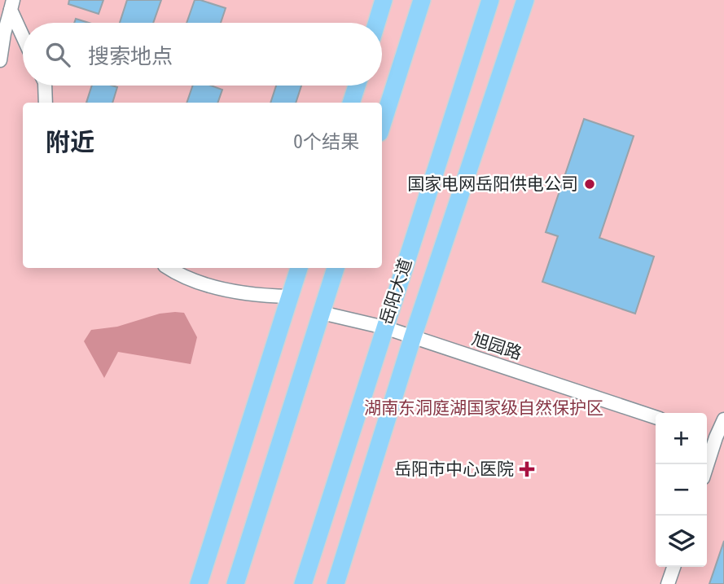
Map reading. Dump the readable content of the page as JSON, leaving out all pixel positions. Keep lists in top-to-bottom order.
{
  "streets": {
    "main road": ["岳阳大道"],
    "street": ["旭园路"]
  },
  "crossings": [
    ["岳阳大道", "旭园路"]
  ],
  "parks": ["湖南东洞庭湖国家级自然保护区"],
  "places": {
    "other": ["国家电网岳阳供电公司"],
    "health": ["岳阳市中心医院"]
  },
  "page": {
    "search": "搜索地点",
    "heading": ["附近", "0个结果"],
    "map_buttons": ["+", "−"]
  }
}
